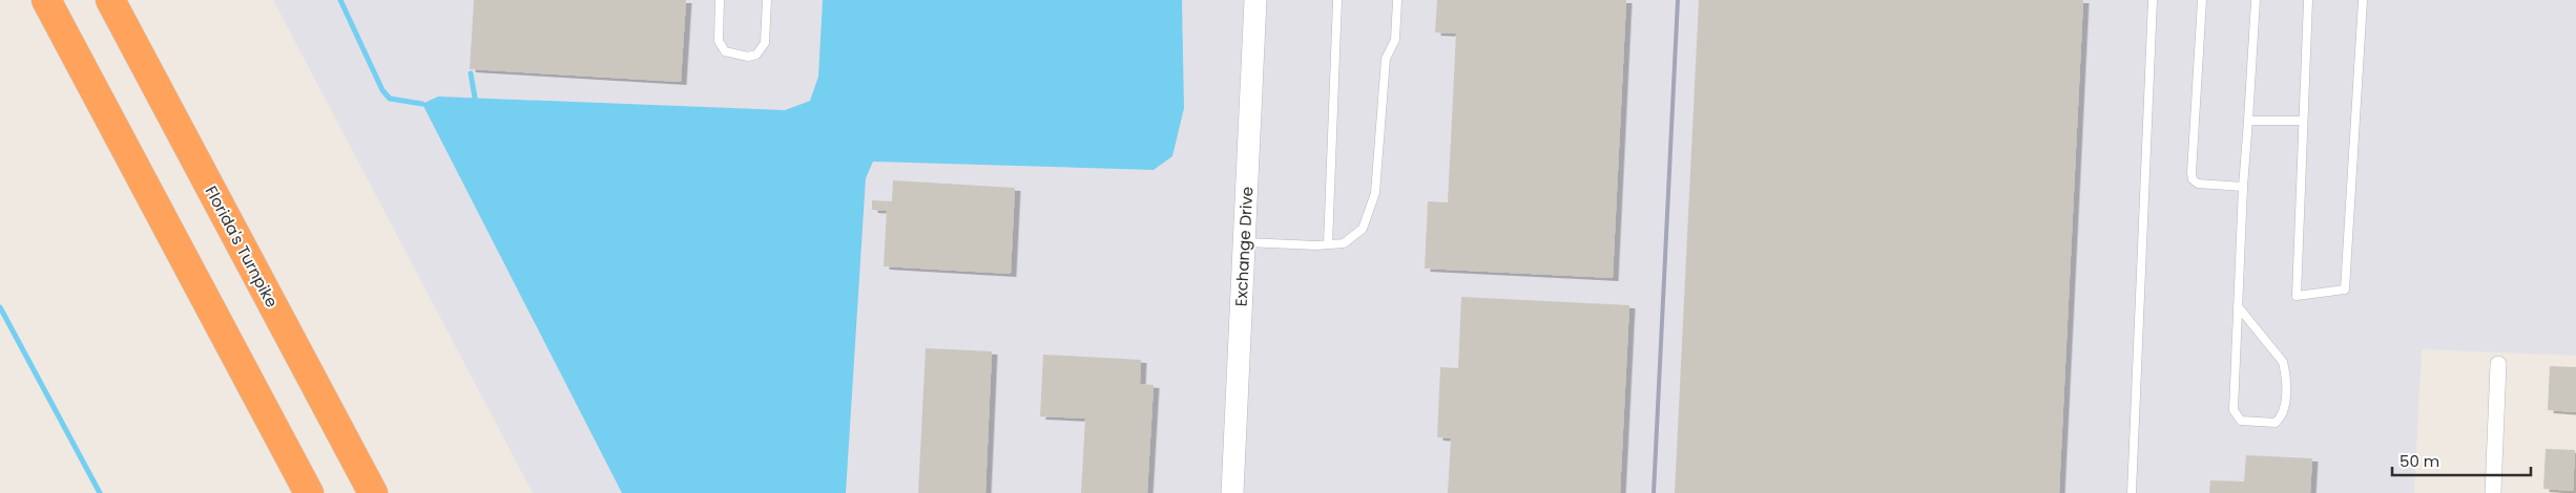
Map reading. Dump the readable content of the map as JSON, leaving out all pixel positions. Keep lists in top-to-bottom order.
{
  "streets": {
    "highway": ["Florida's Turnpike"],
    "street": ["Exchange Drive"]
  },
  "scale_bar": "50 m"
}
